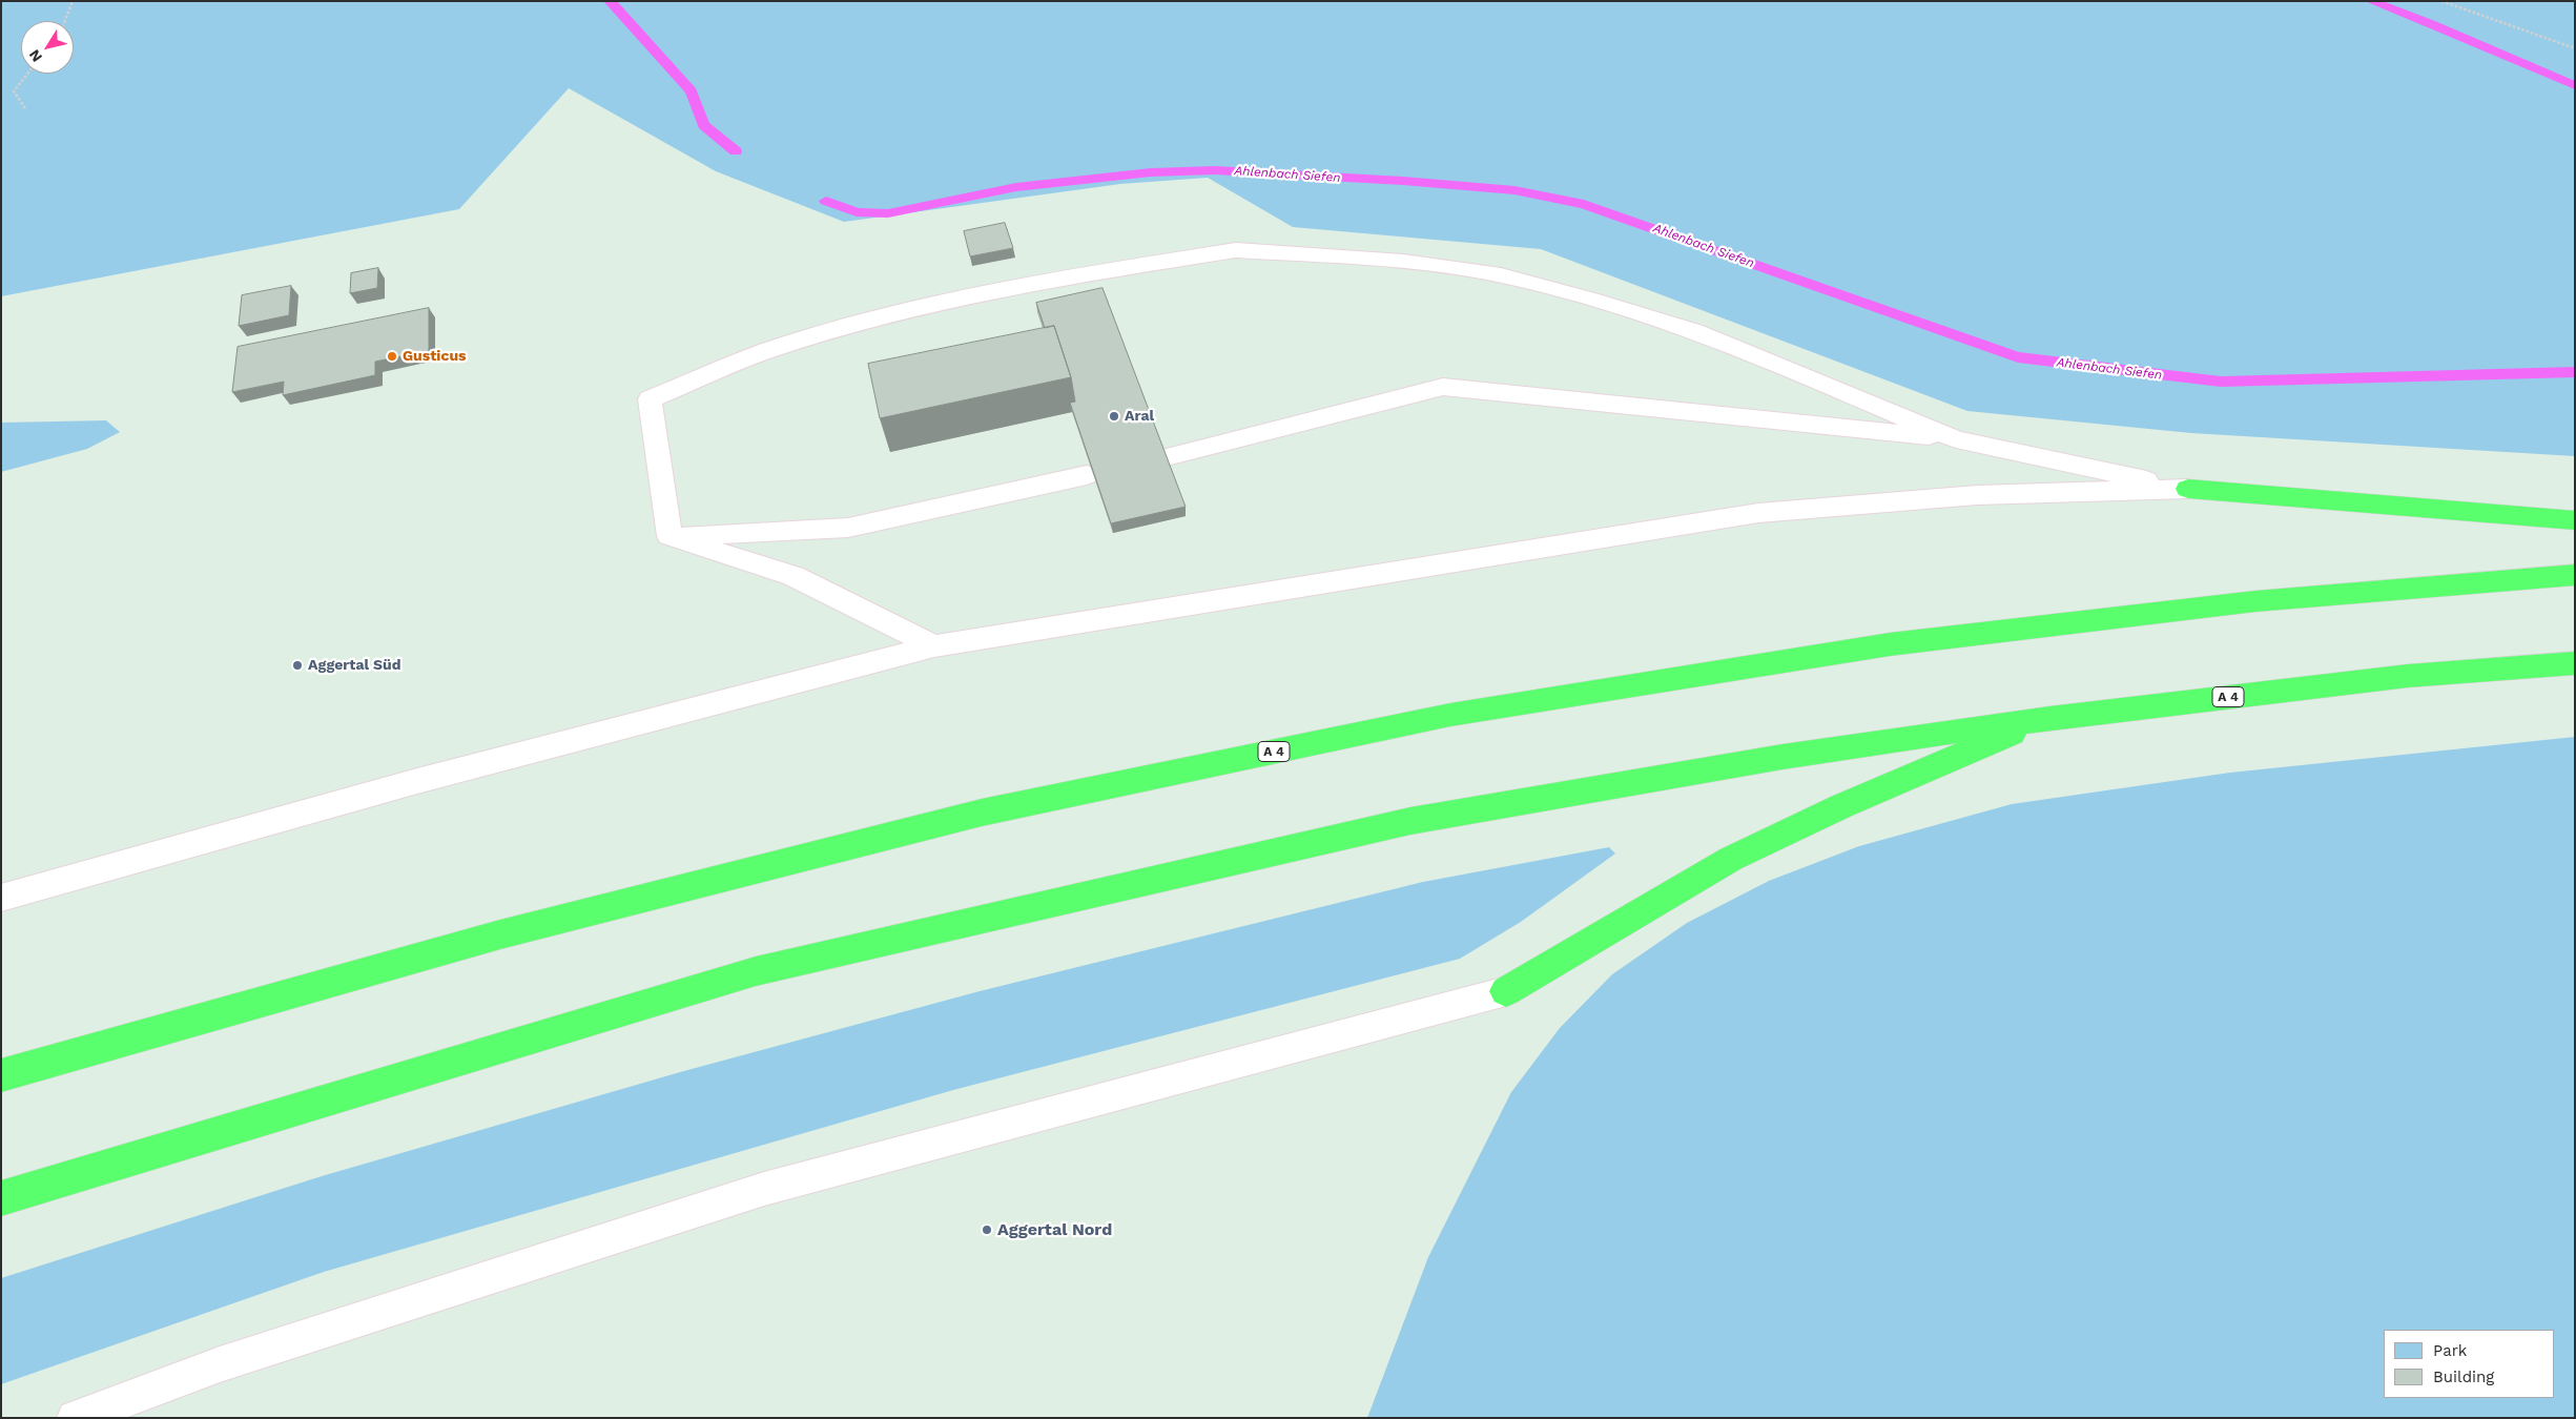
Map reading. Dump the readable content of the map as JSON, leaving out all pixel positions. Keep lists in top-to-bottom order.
{
  "streets": {
    "highway": ["A 4"]
  },
  "water": ["Ahlenbach Siefen"],
  "places": [
    "Gusticus",
    "Aral",
    "Aggertal Süd",
    "Aggertal Nord"
  ],
  "legend": ["Park", "Building"],
  "north": "bottom left"
}
